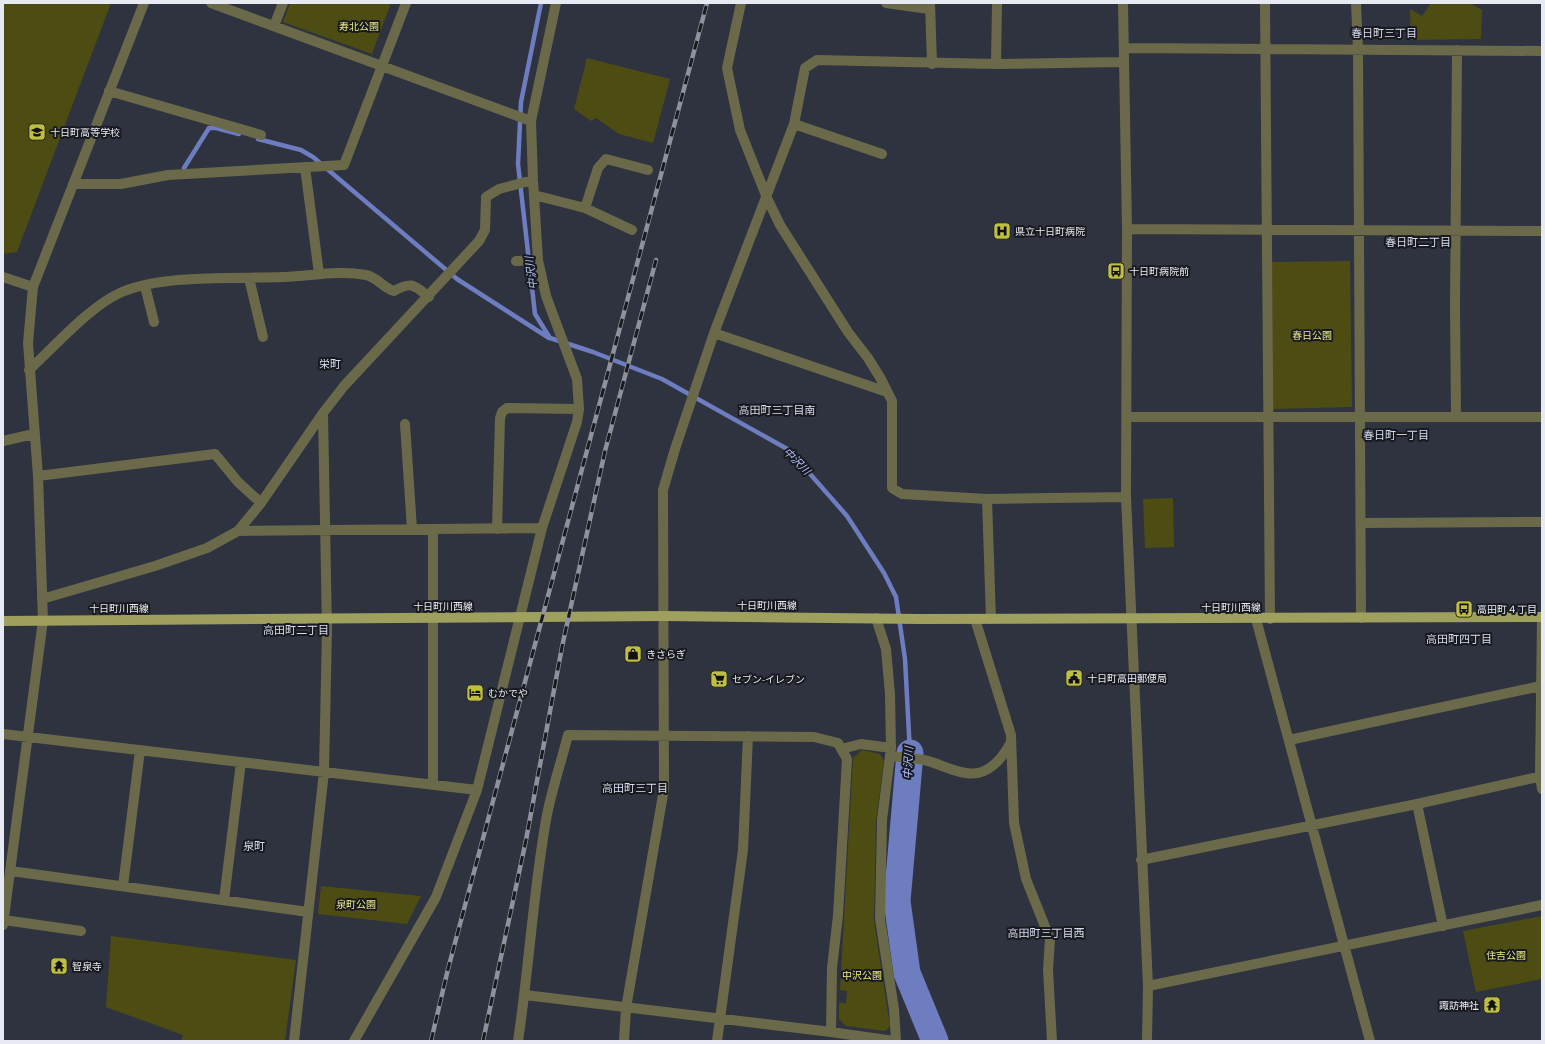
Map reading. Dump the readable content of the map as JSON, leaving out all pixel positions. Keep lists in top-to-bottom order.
{
  "streets": {
    "main road": ["十日町川西線"]
  },
  "districts": [
    "春日町三丁目",
    "春日町二丁目",
    "栄町",
    "高田町三丁目南",
    "春日町一丁目",
    "高田町二丁目",
    "高田町四丁目",
    "高田町三丁目",
    "泉町",
    "高田町三丁目西"
  ],
  "water": ["中沢川"],
  "parks": [
    "寿北公園",
    "春日公園",
    "泉町公園",
    "住吉公園",
    "中沢公園"
  ],
  "places": {
    "school or university": ["十日町高等学校"],
    "hospital": ["県立十日町病院"],
    "bus stop": ["十日町病院前", "高田町４丁目"],
    "shop": ["きさらぎ"],
    "public building": ["十日町高田郵便局"],
    "supermarket": ["セブン-イレブン"],
    "hotel": ["むかでや"],
    "temple": ["智泉寺", "諏訪神社"]
  }
}
